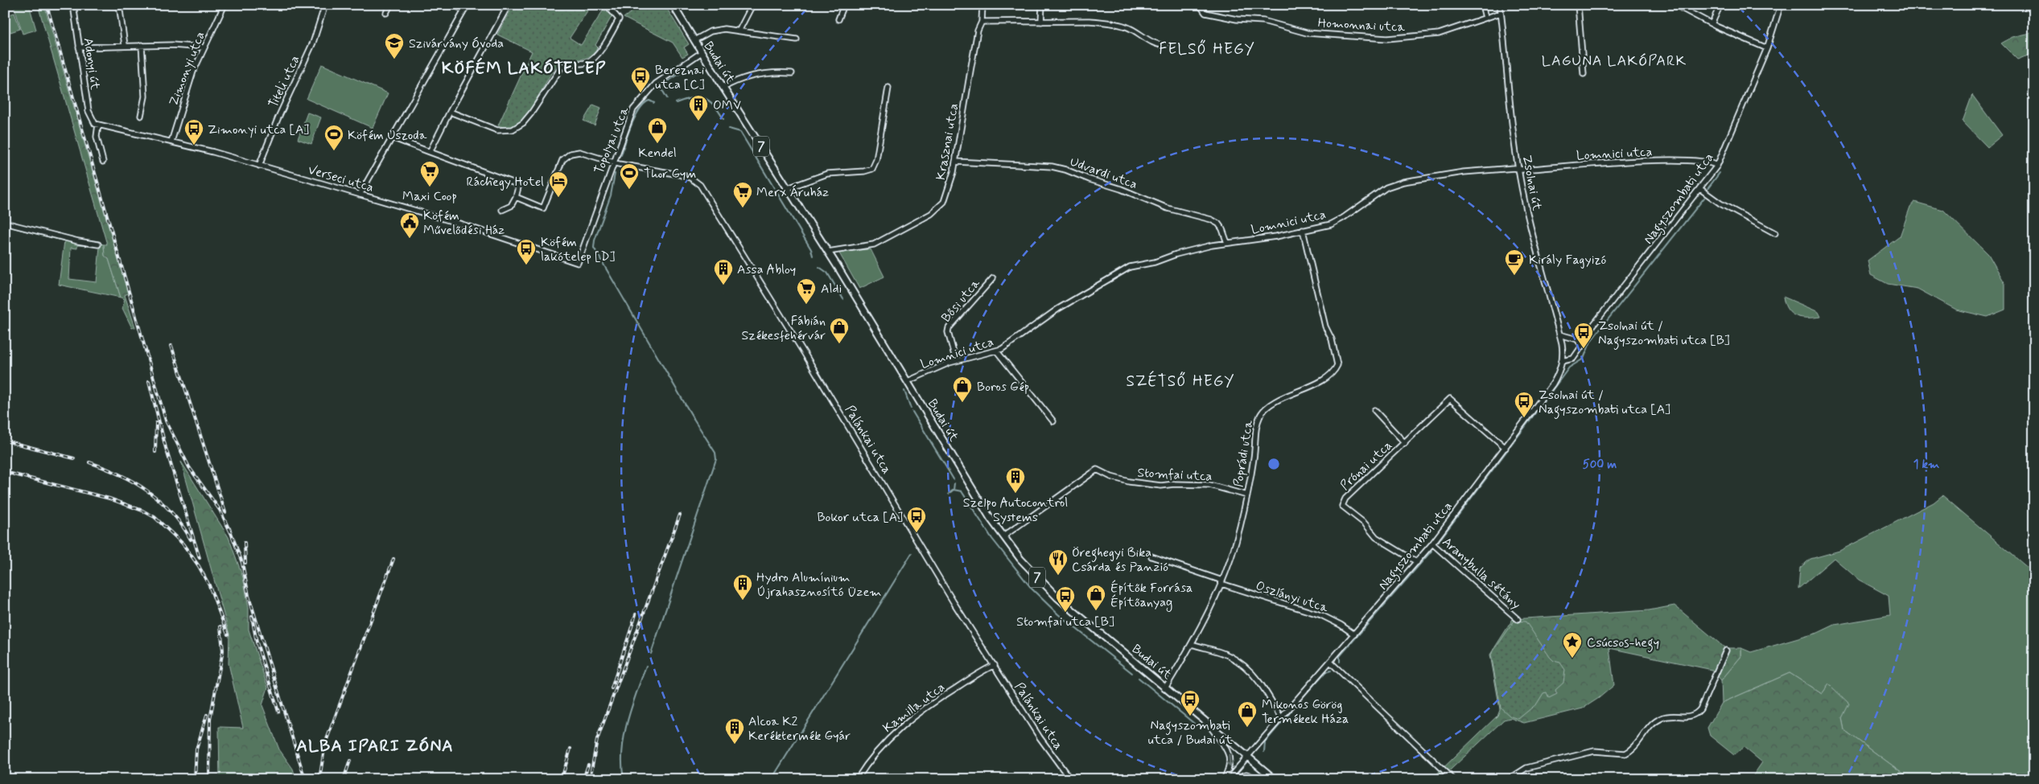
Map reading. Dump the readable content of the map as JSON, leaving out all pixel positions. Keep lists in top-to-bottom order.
{
  "streets": {
    "main road": ["Budai út", "7"],
    "street": [
      "Homonnai utca",
      "Adonyi út",
      "Zimonyi utca",
      "Titeli utca",
      "Topolyai utca",
      "Krasznai utca",
      "Lomnici utca",
      "Udvardi utca",
      "Verseci utca",
      "Zsolnai út",
      "Nagyszombati utca",
      "Bősi utca",
      "Palánkai utca",
      "Poprádi utca",
      "Prónai utca",
      "Stomfai utca",
      "Aranybulla sétány",
      "Oszlányi utca",
      "Kamilla utca"
    ]
  },
  "crossings": [
    ["Homonnai utca", "Zsolnai út"],
    ["Budai út", "Topolyai utca"],
    ["Budai út", "Krasznai utca"],
    ["Budai út", "Lomnici utca"],
    ["Budai út", "Nagyszombati utca"],
    ["Budai út", "Poprádi utca"],
    ["Budai út", "Stomfai utca"],
    ["Adonyi út", "Verseci utca"],
    ["Zimonyi utca", "Verseci utca"],
    ["Titeli utca", "Verseci utca"],
    ["Topolyai utca", "Verseci utca"],
    ["Topolyai utca", "Palánkai utca"],
    ["Krasznai utca", "Udvardi utca"],
    ["Lomnici utca", "Udvardi utca"],
    ["Lomnici utca", "Zsolnai út"],
    ["Lomnici utca", "Nagyszombati utca"],
    ["Lomnici utca", "Bősi utca"],
    ["Lomnici utca", "Poprádi utca"],
    ["Zsolnai út", "Nagyszombati utca"],
    ["Nagyszombati utca", "Prónai utca"],
    ["Nagyszombati utca", "Aranybulla sétány"],
    ["Nagyszombati utca", "Oszlányi utca"],
    ["Palánkai utca", "Kamilla utca"],
    ["Poprádi utca", "Stomfai utca"],
    ["Poprádi utca", "Oszlányi utca"]
  ],
  "districts": [
    "FELSŐ HEGY",
    "LAGUNA LAKÓPARK",
    "KÖFÉM LAKÓTELEP",
    "SZÉTSŐ HEGY",
    "ALBA IPARI ZÓNA"
  ],
  "places": {
    "school or university": ["Szivárvány Óvoda"],
    "bus stop": [
      "Bereznai utca [C]",
      "Zimonyi utca [A]",
      "Köfém lakótelep [D]",
      "Zsolnai út / Nagyszombati utca [B]",
      "Zsolnai út / Nagyszombati utca [A]",
      "Bokor utca [A]",
      "Stomfai utca [B]",
      "Nagyszombati utca / Budai út"
    ],
    "building": [
      "OMV",
      "Assa Abloy",
      "Szelpo Autocontrol Systems",
      "Hydro Alumínium Újrahasznosító Üzem",
      "Alcoa K2 Keréktermék Gyár"
    ],
    "shop": [
      "Kendel",
      "Fábián Székesfehérvár",
      "Boros Gép",
      "Építők Forrása Építőanyag",
      "Mikonos Görög Termékek Háza"
    ],
    "sports": ["Köfém Uszoda", "Thor Gym"],
    "supermarket": ["Maxi Coop", "Merx Áruház", "Aldi"],
    "hotel": ["Ráchegy Hotel"],
    "public building": ["Köfém Művelődési Ház"],
    "cafe": ["Király Fagyizó"],
    "restaurant": ["Öreghegyi Bika Csárda és Panzió"],
    "place": ["Csúcsos-hegy"]
  },
  "rings": ["500 m", "1 km"]
}
